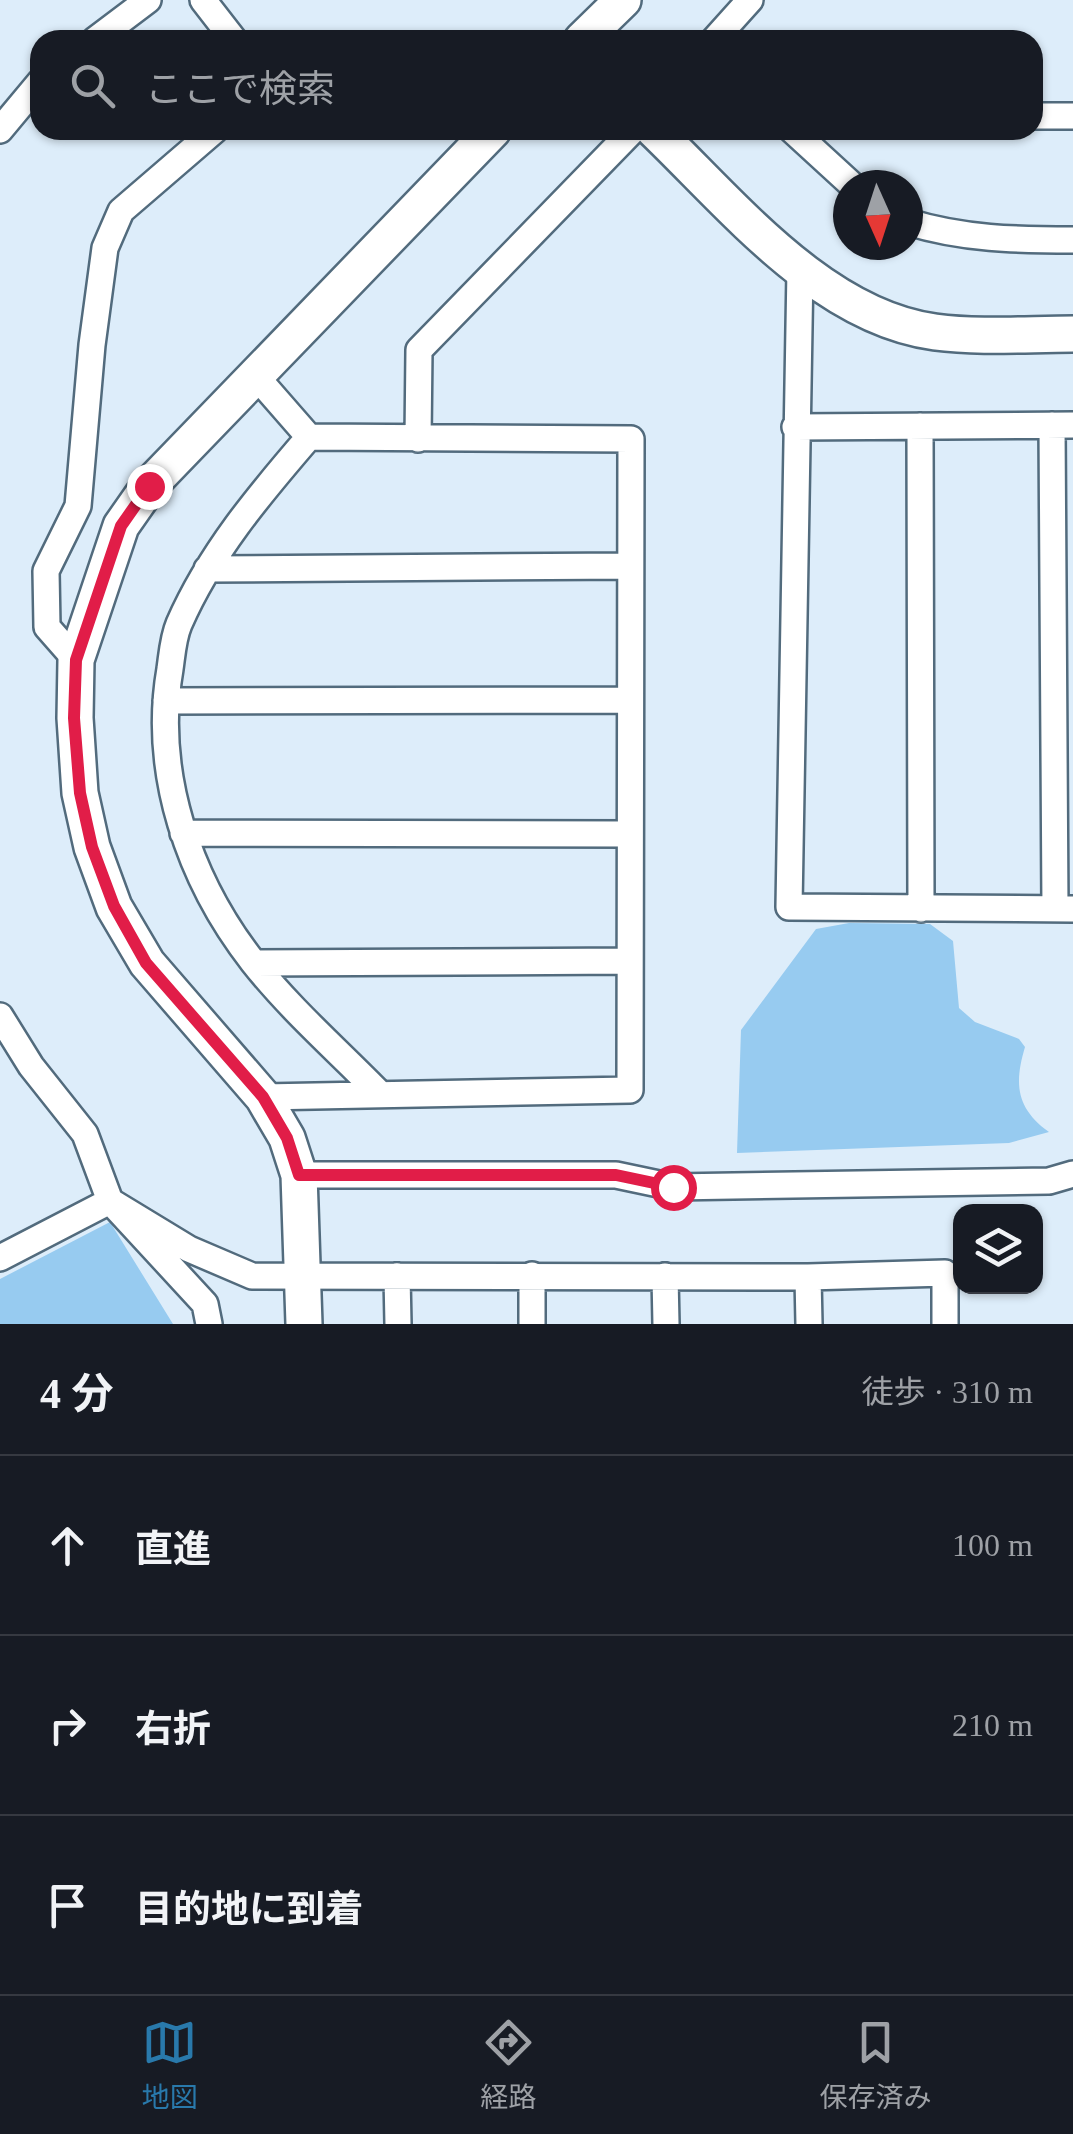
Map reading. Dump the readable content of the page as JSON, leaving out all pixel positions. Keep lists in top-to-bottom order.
{
  "north": "bottom",
  "page": {
    "search": "ここで検索",
    "heading": ["4 分", "徒歩 · 310 m"],
    "list": [
      ["直進", "100 m"],
      ["右折", "210 m"],
      "目的地に到着"
    ],
    "nav": ["地図", "経路", "保存済み"]
  }
}
